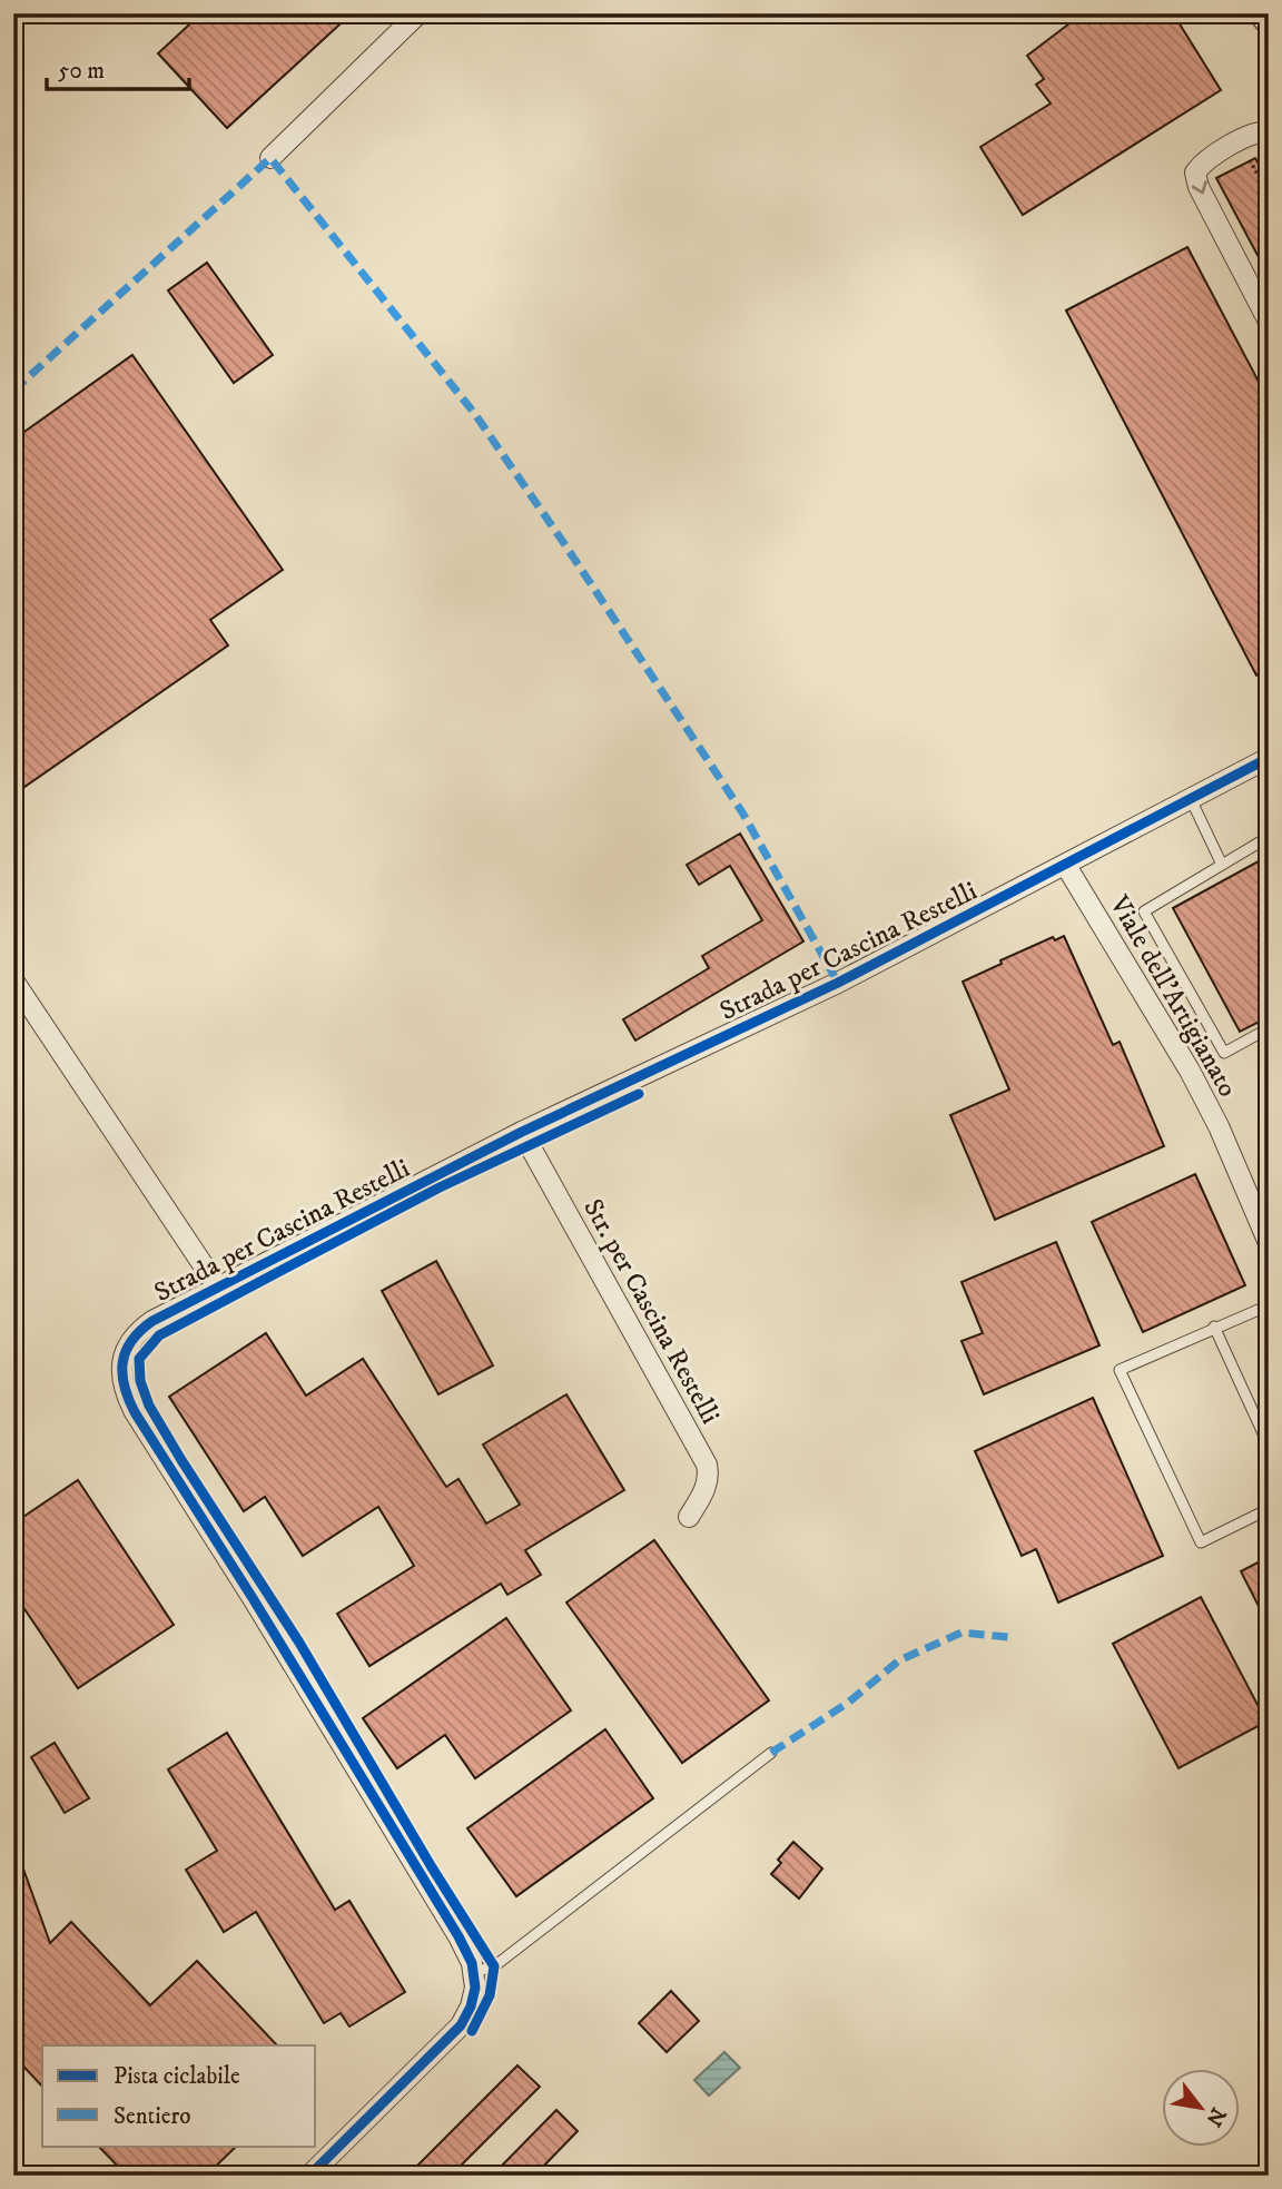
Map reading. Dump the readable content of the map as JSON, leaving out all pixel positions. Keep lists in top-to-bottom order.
{
  "streets": {
    "street": ["Strada per Cascina Restelli", "Viale dell'Artigianato", "Str. per Cascina Restelli"]
  },
  "crossings": [
    ["Strada per Cascina Restelli", "Viale dell'Artigianato"],
    ["Strada per Cascina Restelli", "Str. per Cascina Restelli"]
  ],
  "legend": ["Pista ciclabile", "Sentiero"],
  "scale_bar": "50 m",
  "north": "bottom right"
}
